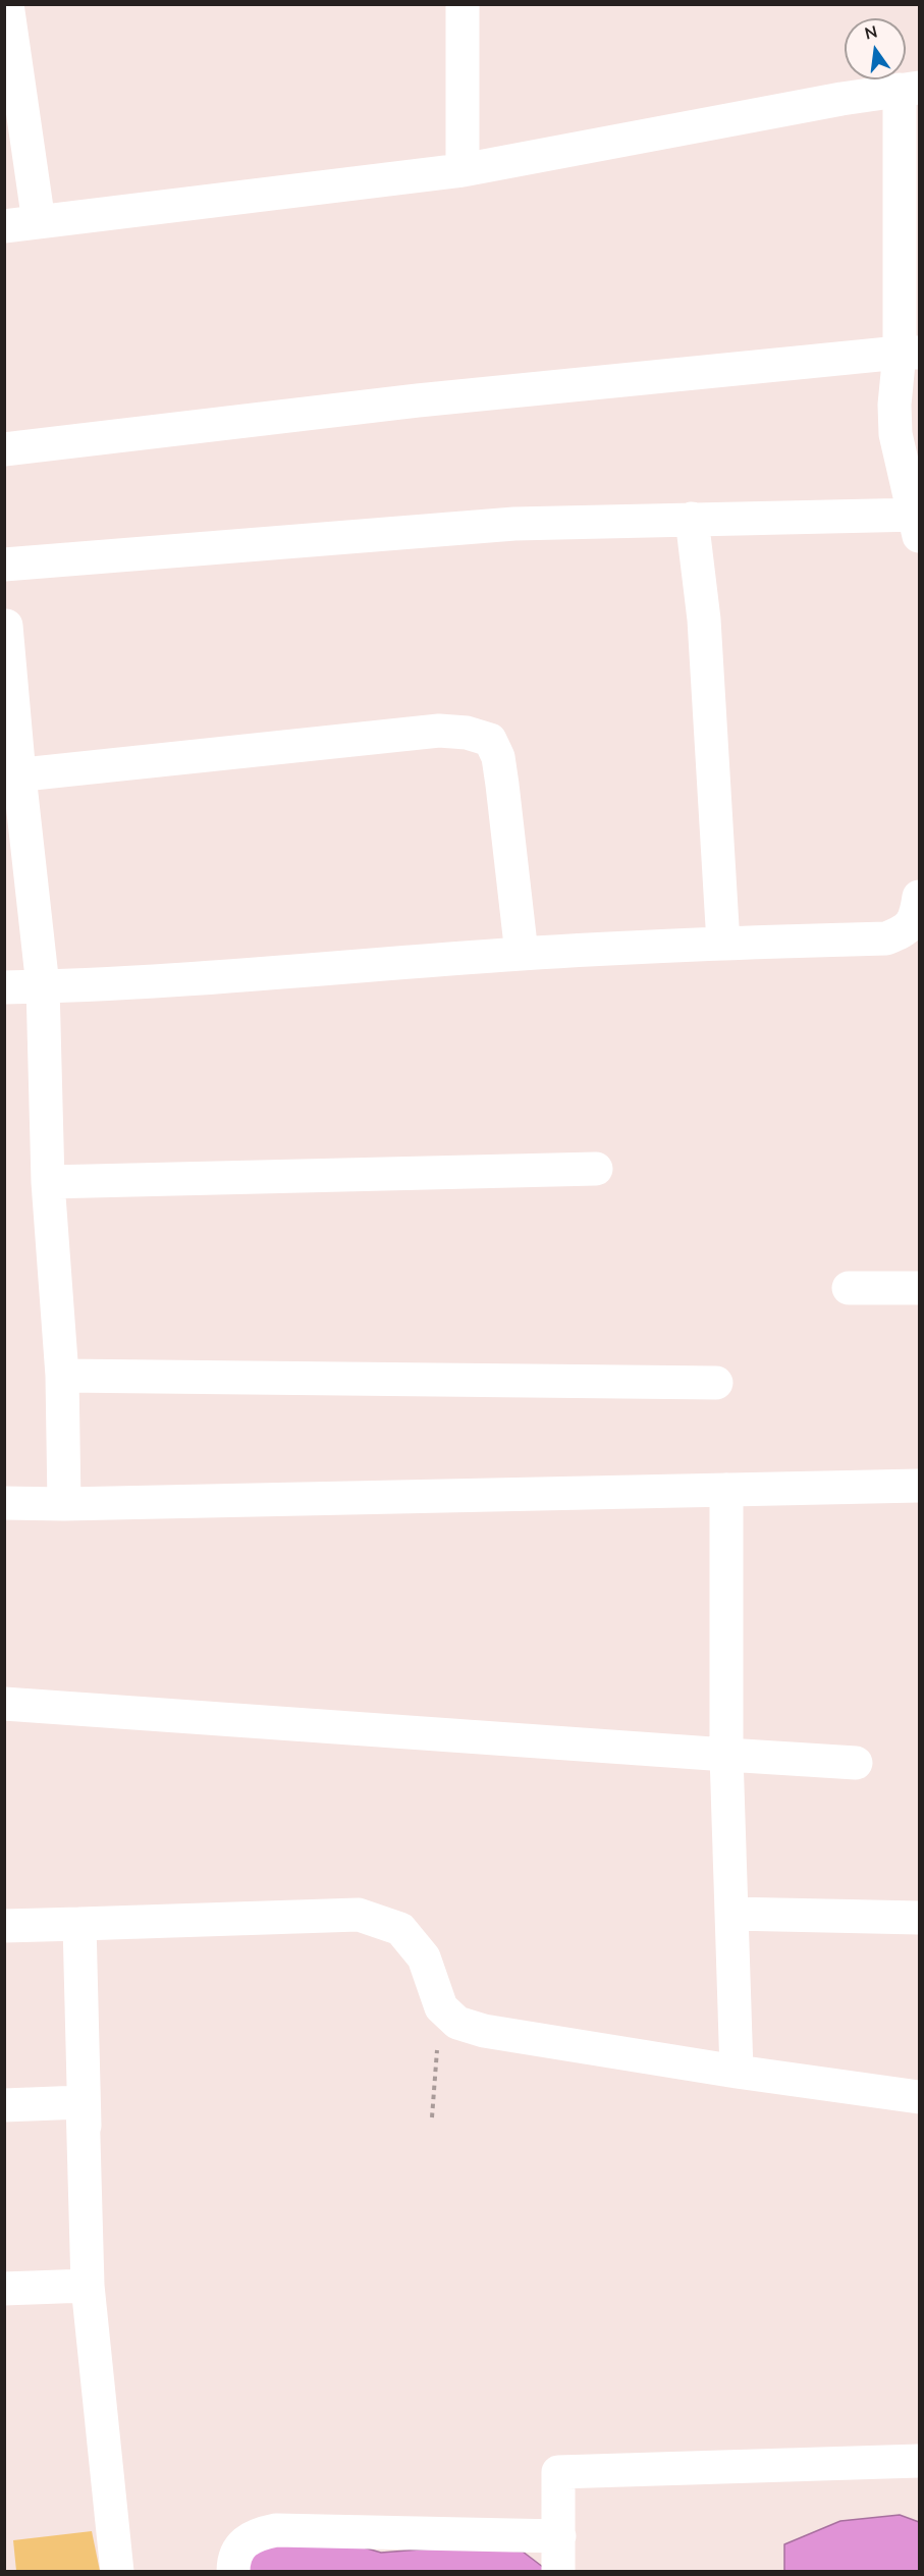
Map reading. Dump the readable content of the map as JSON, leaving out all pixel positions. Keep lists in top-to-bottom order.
{
  "north": "top"
}
